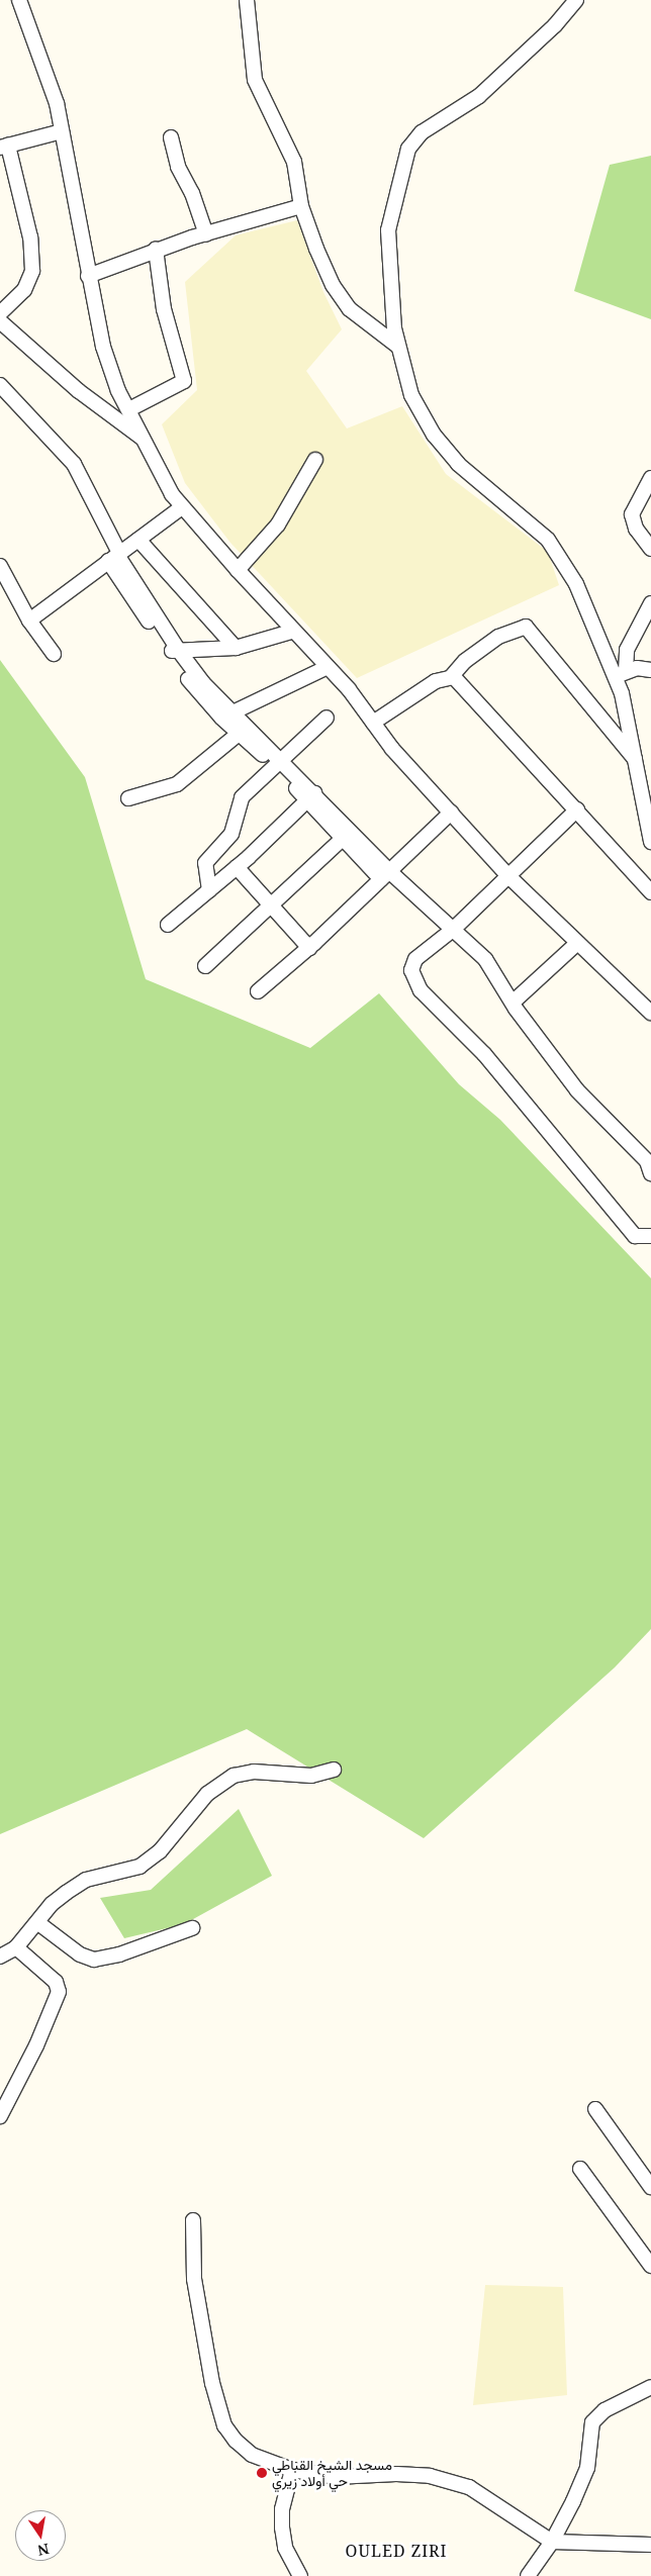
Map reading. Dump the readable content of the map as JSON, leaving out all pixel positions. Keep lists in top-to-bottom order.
{
  "districts": ["OULED ZIRI"],
  "places": ["مسجد الشيخ القباطي حي أولاد زيري"],
  "north": "bottom"
}
